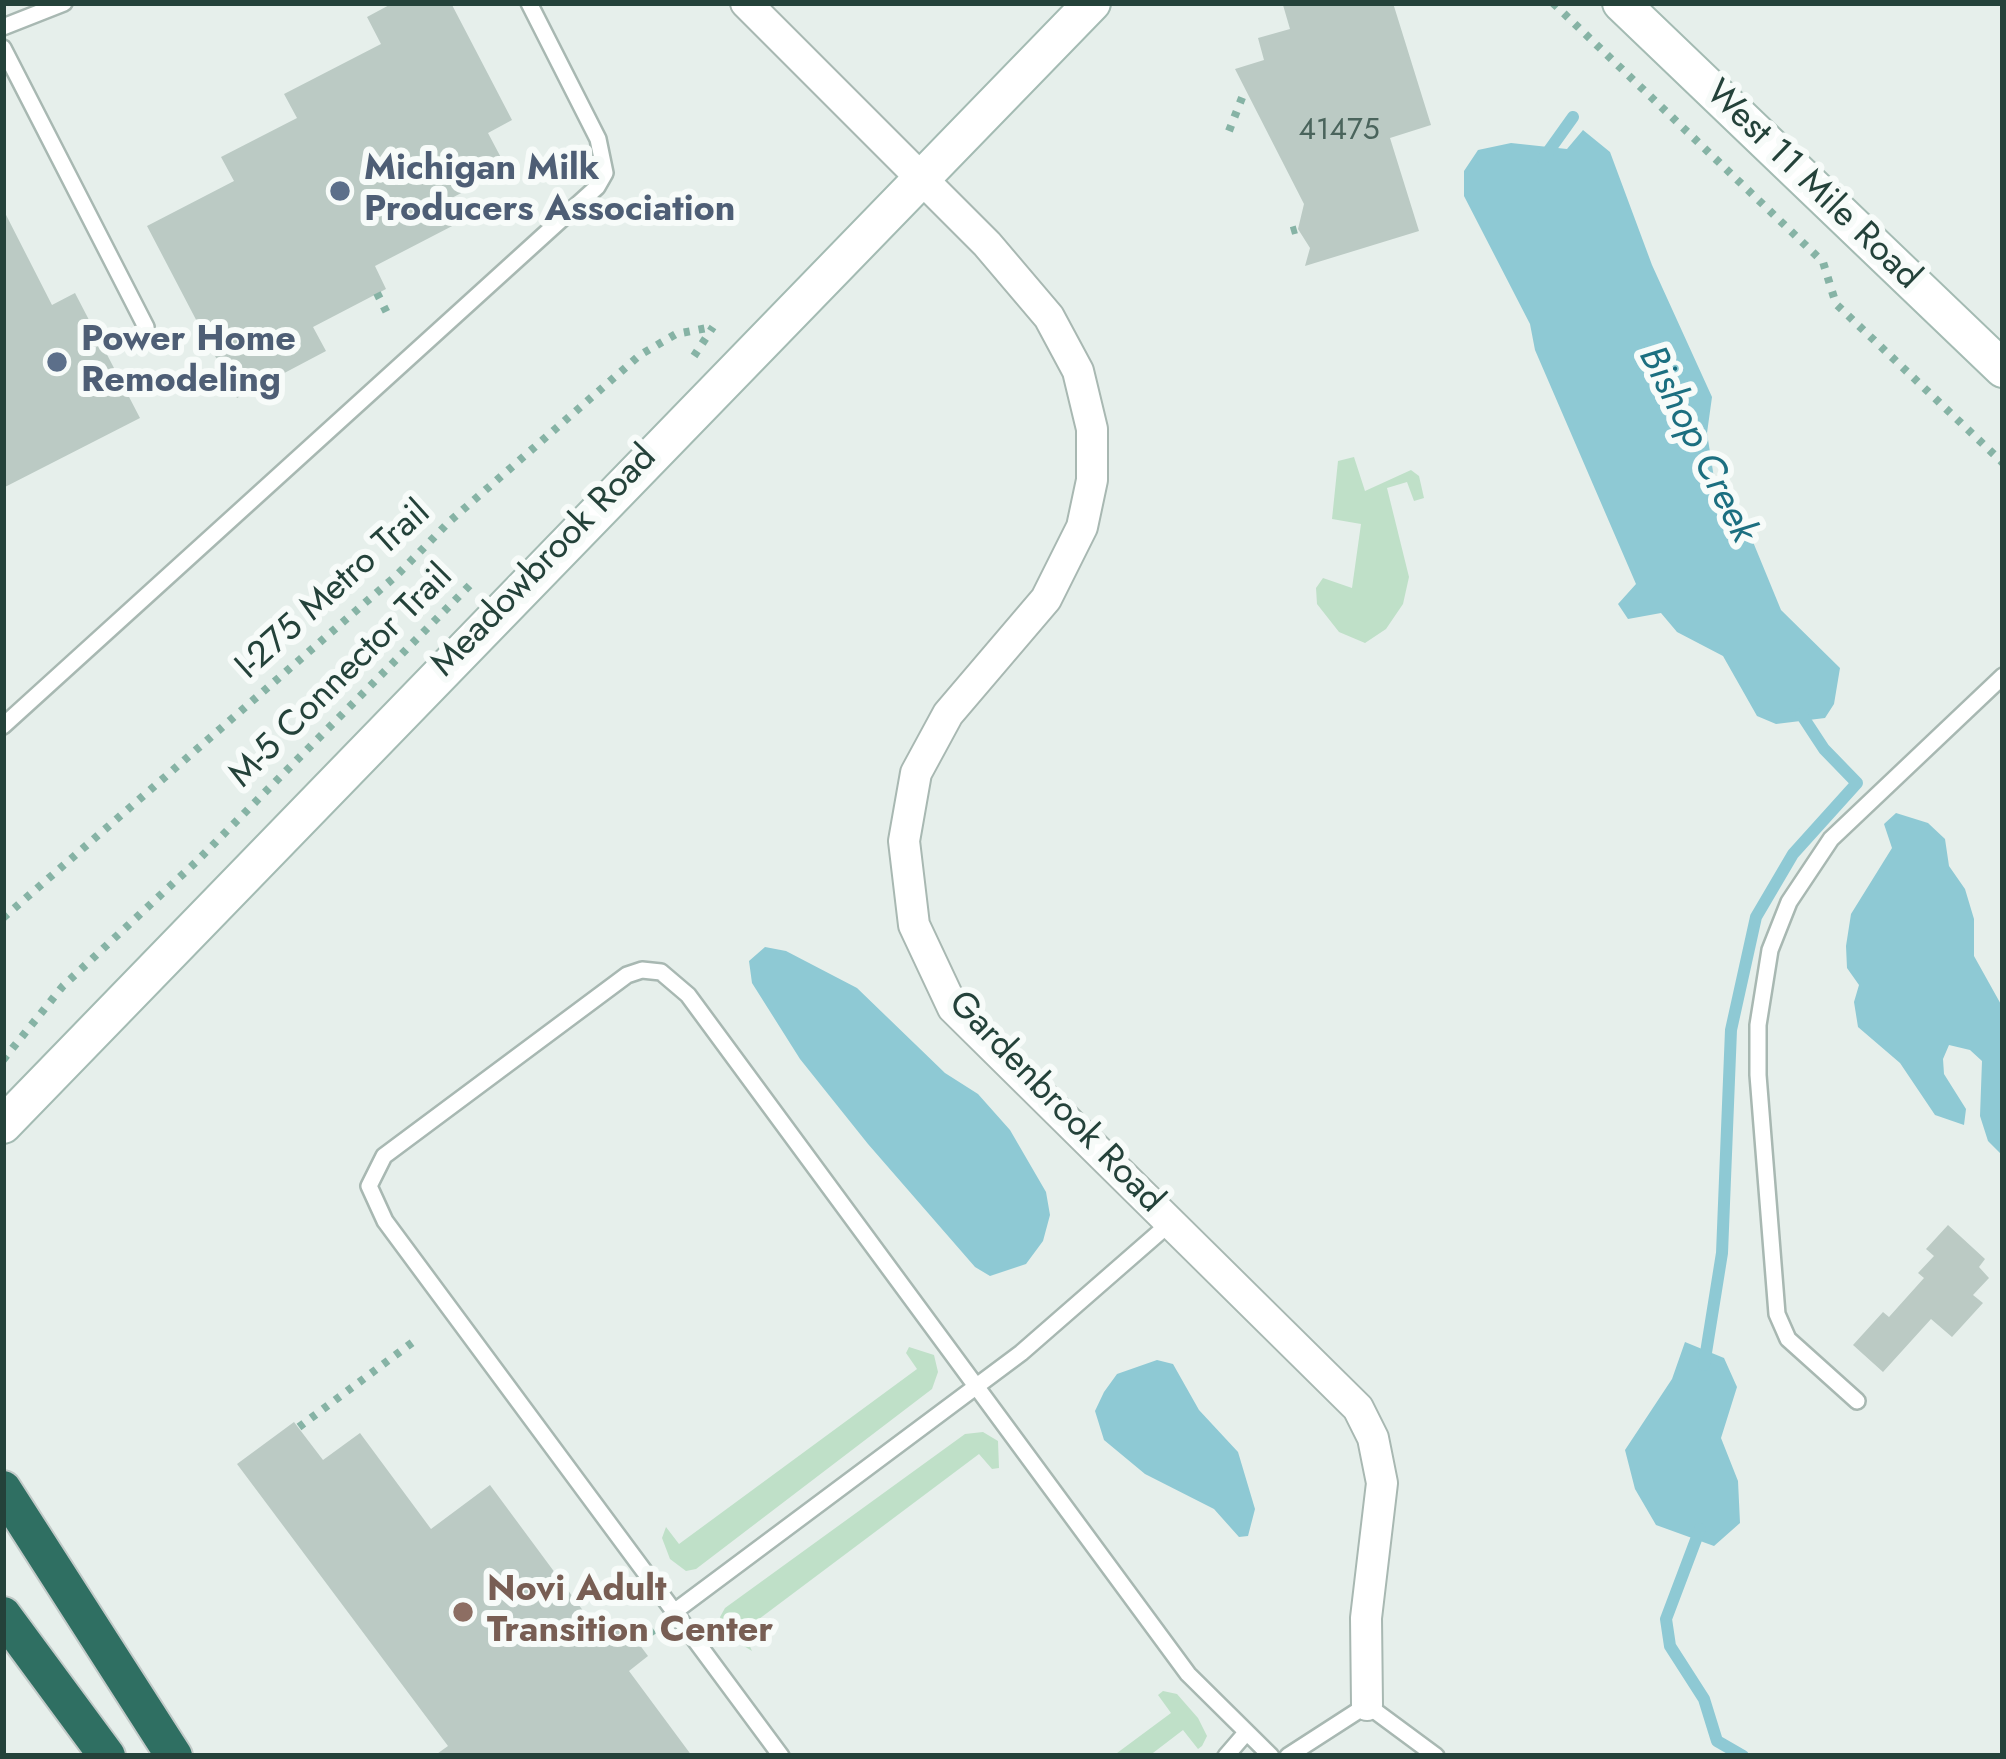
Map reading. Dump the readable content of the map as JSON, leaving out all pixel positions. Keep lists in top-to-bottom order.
{
  "streets": {
    "street": ["West 11 Mile Road", "Meadowbrook Road", "Gardenbrook Road"],
    "path": ["I-275 Metro Trail", "M-5 Connector Trail"]
  },
  "crossings": [
    ["Meadowbrook Road", "Gardenbrook Road"]
  ],
  "water": ["Bishop Creek"],
  "places": ["Michigan Milk Producers Association", "Power Home Remodeling", "Novi Adult Transition Center"],
  "house_numbers": ["41475"]
}
